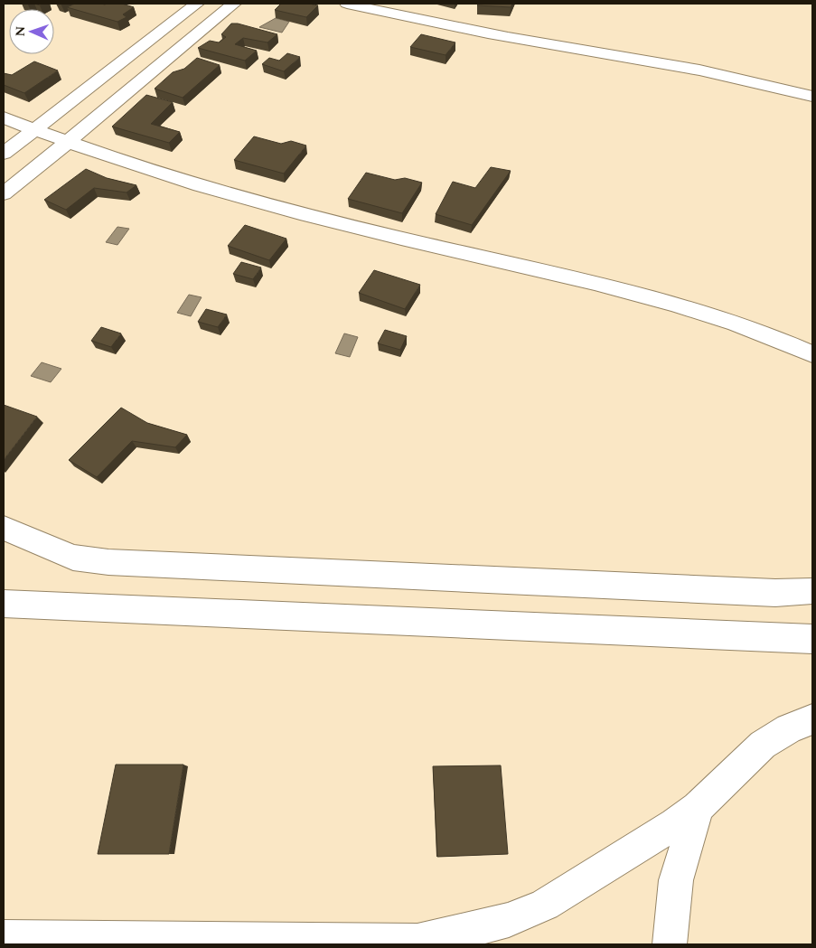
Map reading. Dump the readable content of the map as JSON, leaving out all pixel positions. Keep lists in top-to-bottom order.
{
  "north": "left"
}
